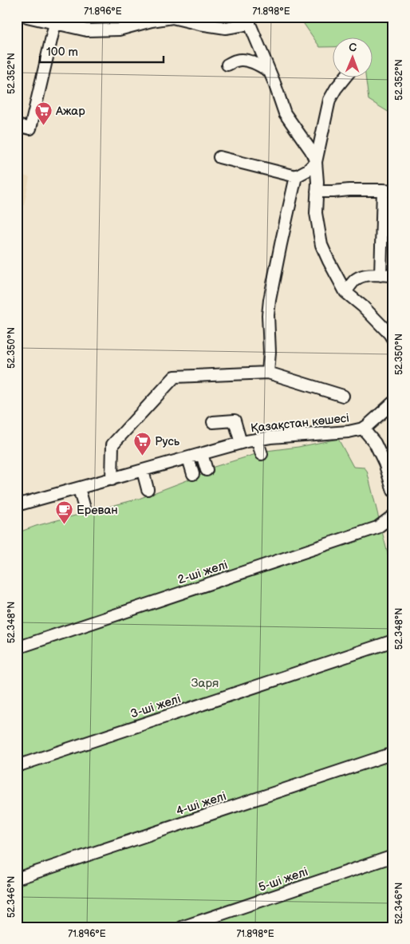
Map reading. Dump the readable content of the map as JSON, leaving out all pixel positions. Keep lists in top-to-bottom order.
{
  "streets": {
    "street": [
      "Қазақстан көшесі",
      "2-ші желі",
      "3-ші желі",
      "4-ші желі",
      "5-ші желі"
    ]
  },
  "parks": ["Заря"],
  "places": {
    "supermarket": ["Ажар", "Русь"],
    "cafe": ["Ереван"]
  },
  "scale_bar": "100 m",
  "north": "top",
  "coordinates": [
    "71.896°E",
    "71.898°E",
    "52.352°N",
    "52.350°N",
    "52.348°N",
    "52.346°N"
  ]
}
